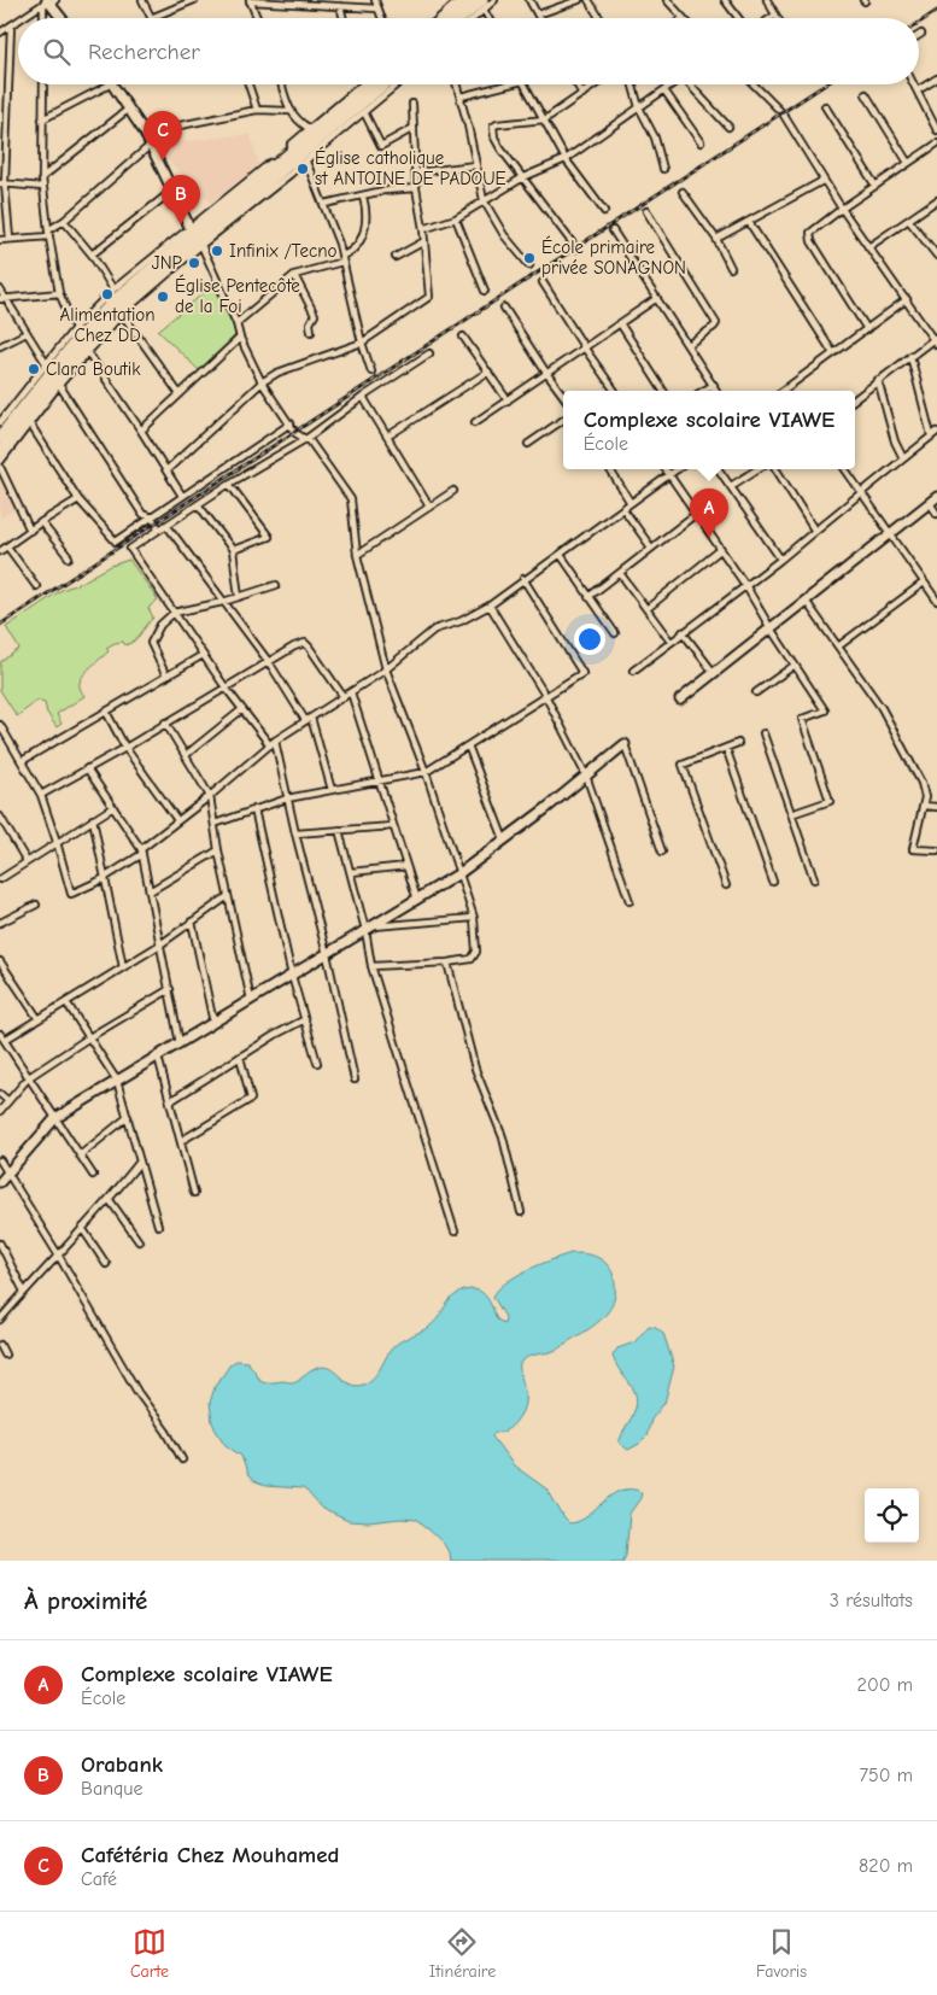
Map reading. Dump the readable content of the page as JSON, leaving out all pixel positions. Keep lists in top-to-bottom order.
{
  "places": [
    "Église catholique st ANTOINE DE PADOUE",
    "Infinix /Tecno",
    "École primaire privée SONAGNON",
    "JNP",
    "Alimentation Chez DD",
    "Église Pentecôte de la Foi",
    "Clara Boutik"
  ],
  "page": {
    "search": "Rechercher",
    "pins": ["C", "B", "A"],
    "popup": ["Complexe scolaire VIAWE", "École"],
    "heading": ["À proximité", "3 résultats"],
    "list": [
      {
        "mark": "A",
        "name": "Complexe scolaire VIAWE",
        "note": "École",
        "value": "200 m"
      },
      {
        "mark": "B",
        "name": "Orabank",
        "note": "Banque",
        "value": "750 m"
      },
      {
        "mark": "C",
        "name": "Cafétéria Chez Mouhamed",
        "note": "Café",
        "value": "820 m"
      }
    ],
    "nav": ["Carte", "Itinéraire", "Favoris"]
  }
}
